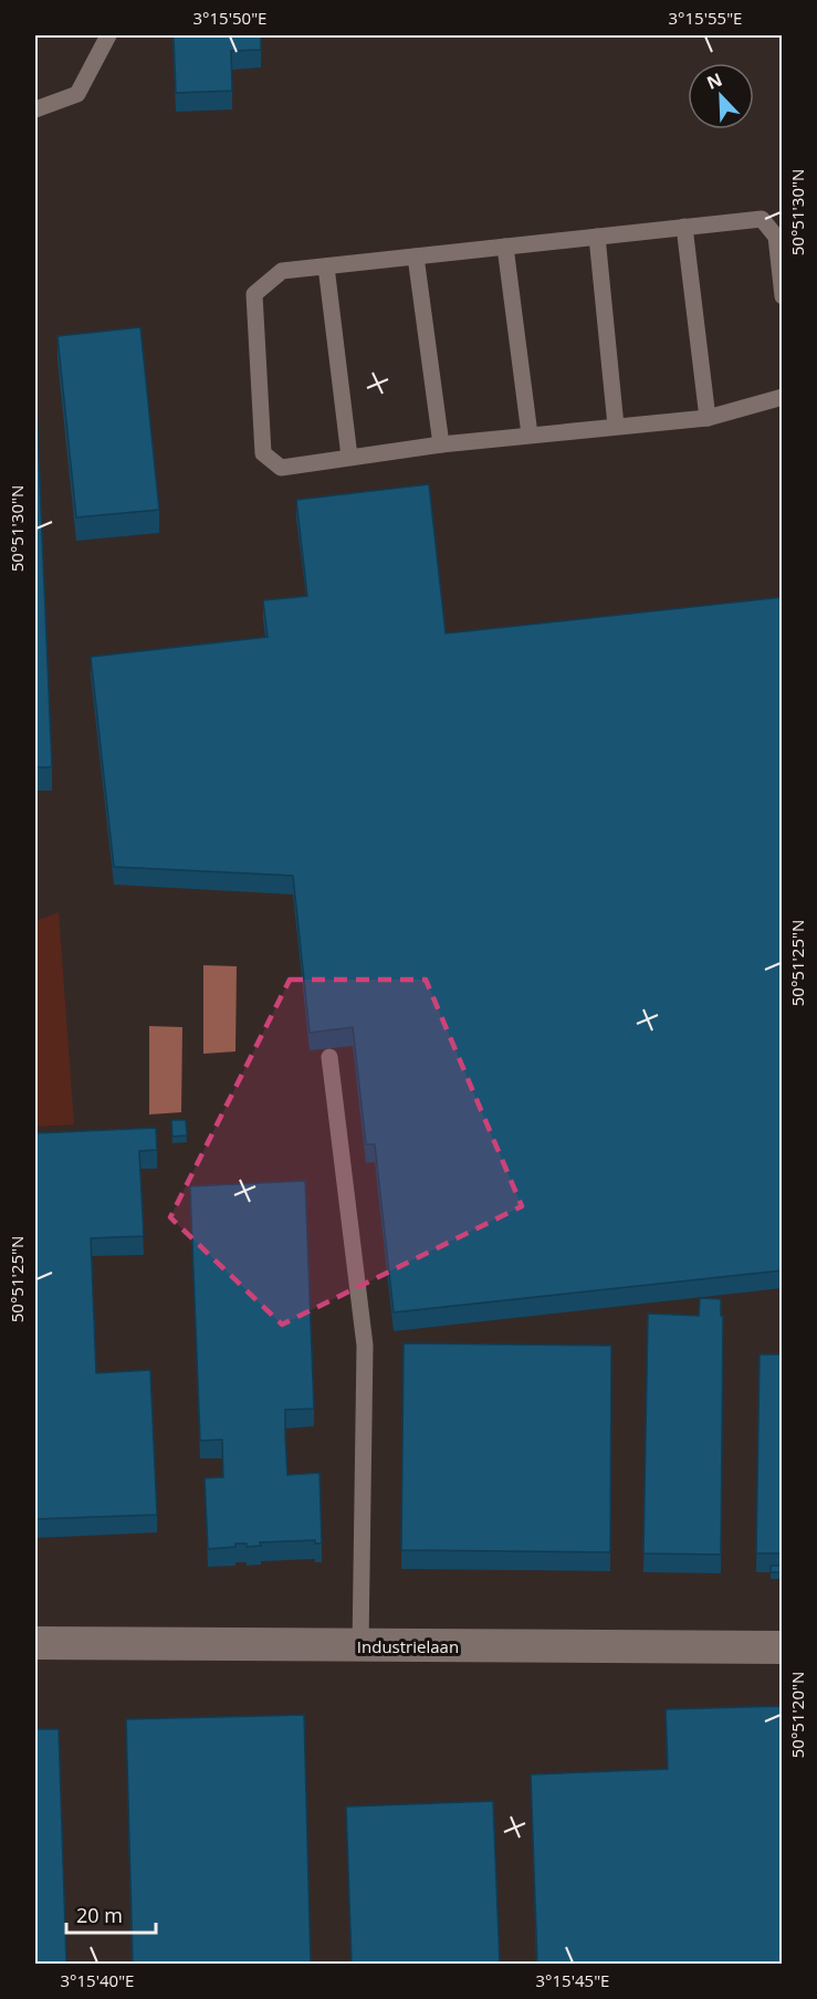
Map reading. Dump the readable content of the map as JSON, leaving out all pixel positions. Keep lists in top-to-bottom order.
{
  "streets": {
    "street": ["Industrielaan"]
  },
  "scale_bar": "20 m",
  "north": "top left",
  "coordinates": [
    "3°15'50\"E",
    "3°15'55\"E",
    "50°51'30\"N",
    "50°51'25\"N",
    "50°51'20\"N",
    "3°15'40\"E",
    "3°15'45\"E"
  ]
}
